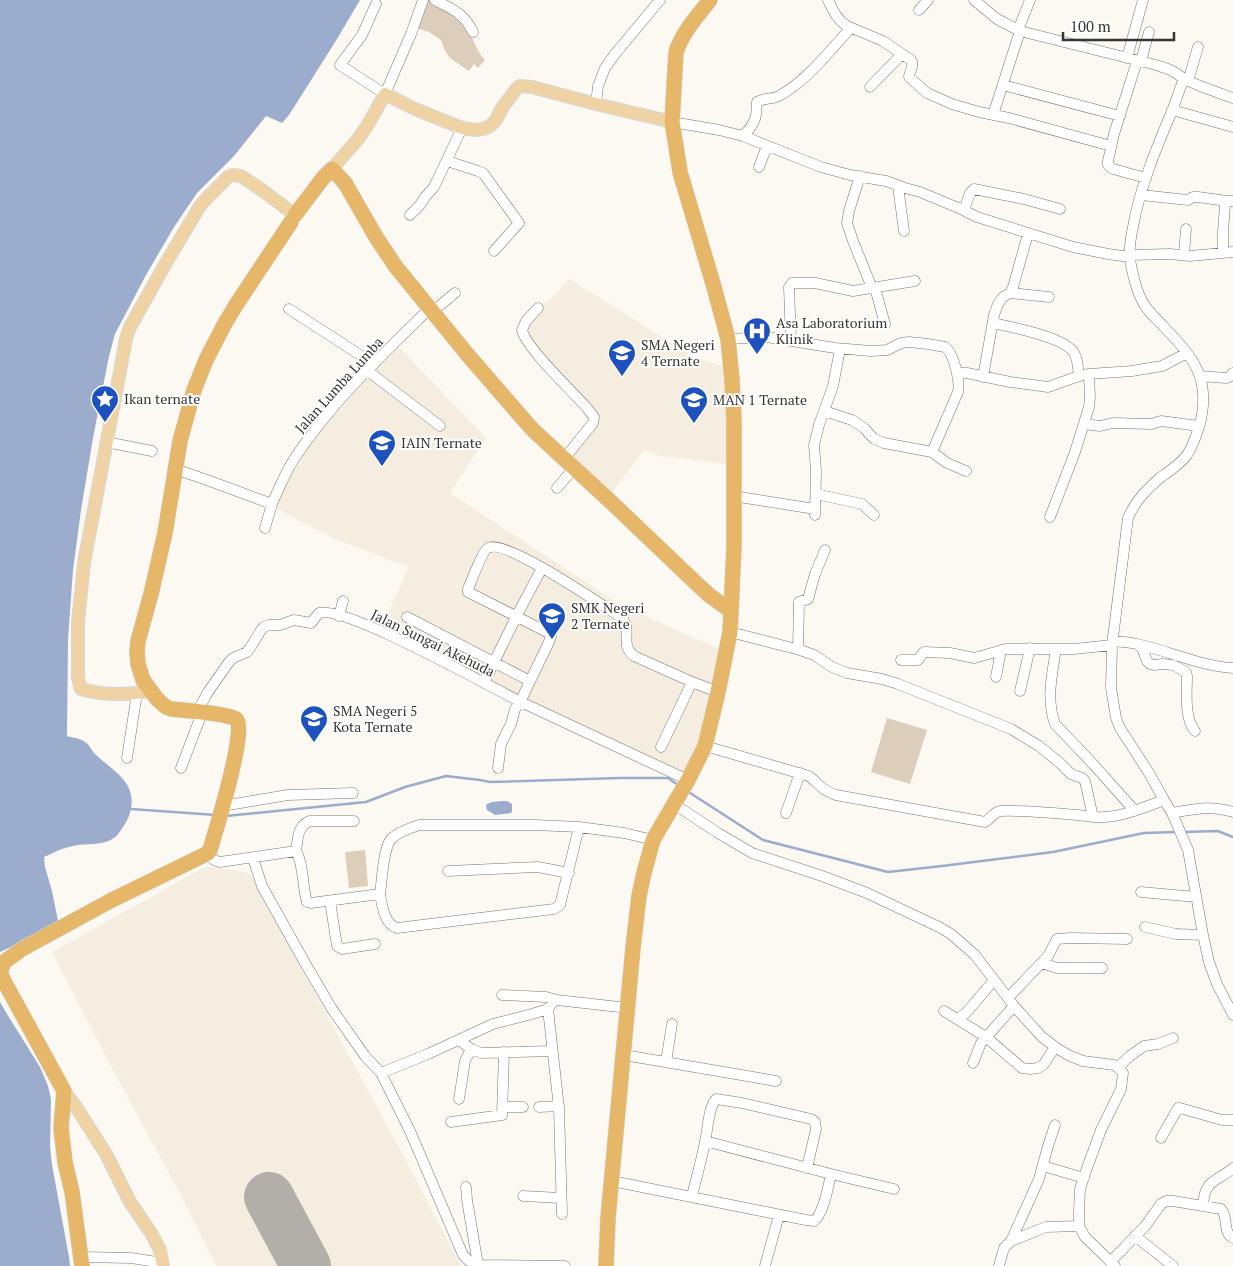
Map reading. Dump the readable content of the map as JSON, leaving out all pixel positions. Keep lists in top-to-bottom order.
{
  "streets": {
    "street": ["Jalan Lumba Lumba", "Jalan Sungai Akehuda"]
  },
  "places": {
    "hospital": ["Asa Laboratorium Klinik"],
    "school or university": [
      "SMA Negeri 4 Ternate",
      "MAN 1 Ternate",
      "IAIN Ternate",
      "SMK Negeri 2 Ternate",
      "SMA Negeri 5 Kota Ternate"
    ],
    "place": ["Ikan ternate"]
  },
  "scale_bar": "100 m"
}
